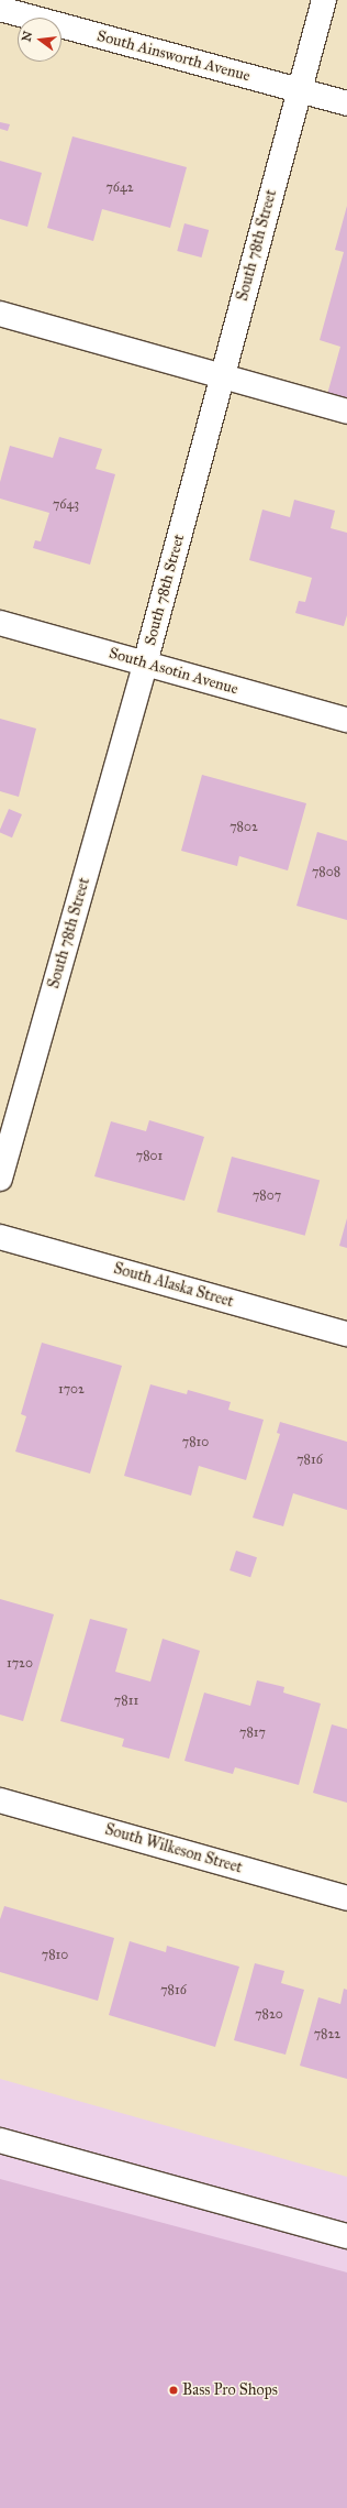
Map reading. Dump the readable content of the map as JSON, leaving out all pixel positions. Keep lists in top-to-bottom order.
{
  "streets": {
    "street": [
      "South Ainsworth Avenue",
      "South 78th Street",
      "South Asotin Avenue",
      "South Alaska Street",
      "South Wilkeson Street"
    ]
  },
  "crossings": [
    ["South Ainsworth Avenue", "South 78th Street"],
    ["South 78th Street", "South Asotin Avenue"]
  ],
  "places": ["Bass Pro Shops"],
  "house_numbers": [
    "7642",
    "7643",
    "7802",
    "7808",
    "7801",
    "7807",
    "1702",
    "7810",
    "7816",
    "1720",
    "7811",
    "7817",
    "7810",
    "7816",
    "7820",
    "7822"
  ],
  "north": "left"
}
